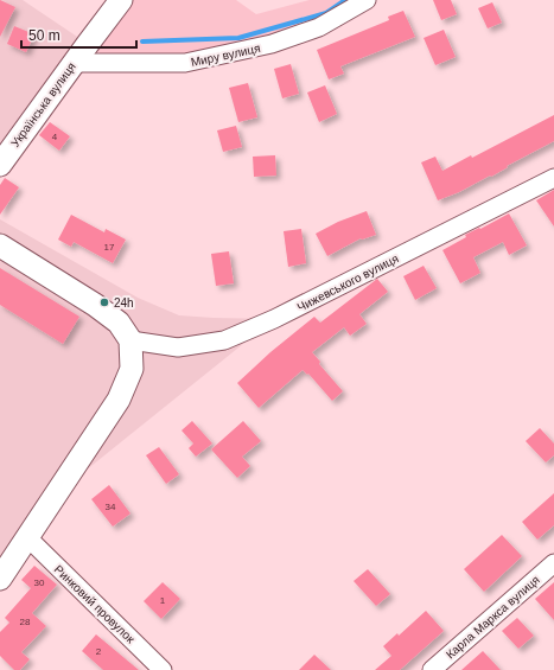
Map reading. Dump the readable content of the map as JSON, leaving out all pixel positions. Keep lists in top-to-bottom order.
{
  "streets": {
    "street": [
      "Миру вулиця",
      "Українська вулиця",
      "Чижевського вулиця",
      "Ринковий провулок",
      "Карла Маркса вулиця"
    ]
  },
  "crossings": [
    ["Миру вулиця", "Українська вулиця"]
  ],
  "places": ["24h"],
  "house_numbers": [
    "4",
    "17",
    "34",
    "30",
    "1",
    "28",
    "2"
  ],
  "scale_bar": "50 m"
}
